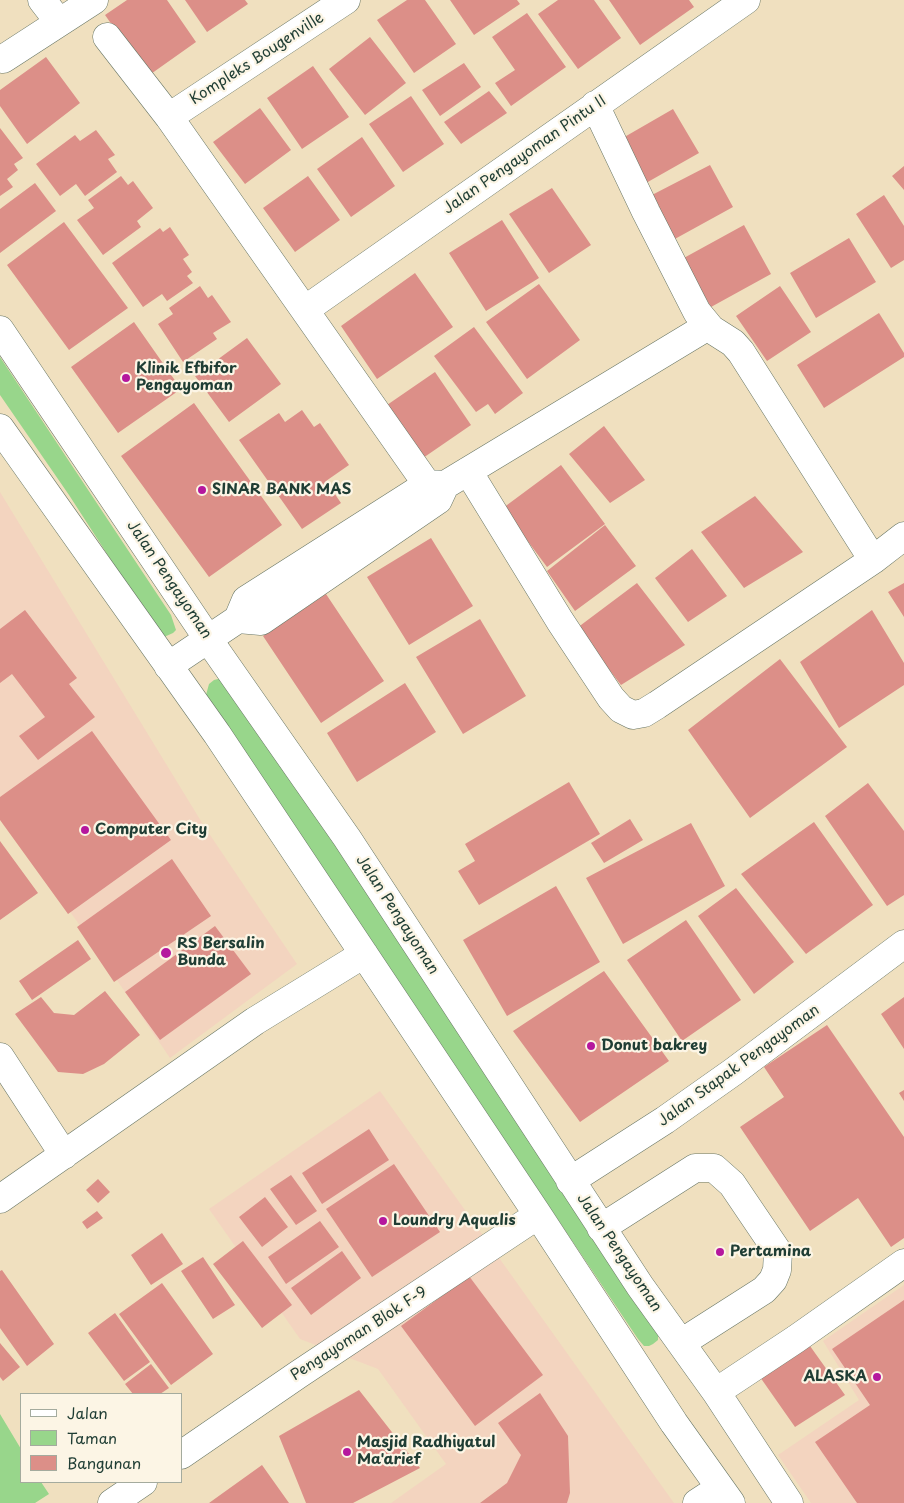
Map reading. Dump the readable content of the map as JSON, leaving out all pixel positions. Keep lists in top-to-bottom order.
{
  "streets": {
    "street": [
      "Kompleks Bougenville",
      "Jalan Pengayoman Pintu II",
      "Jalan Pengayoman",
      "Jalan Stapak Pengayoman",
      "Pengayoman Blok F-9"
    ]
  },
  "crossings": [
    ["Jalan Pengayoman", "Jalan Stapak Pengayoman"]
  ],
  "places": [
    "Klinik Efbifor Pengayoman",
    "SINAR BANK MAS",
    "Computer City",
    "RS Bersalin Bunda",
    "Donut bakrey",
    "Loundry Aqualis",
    "Pertamina",
    "ALASKA",
    "Masjid Radhiyatul Ma'arief"
  ],
  "legend": ["Jalan", "Taman", "Bangunan"]
}
